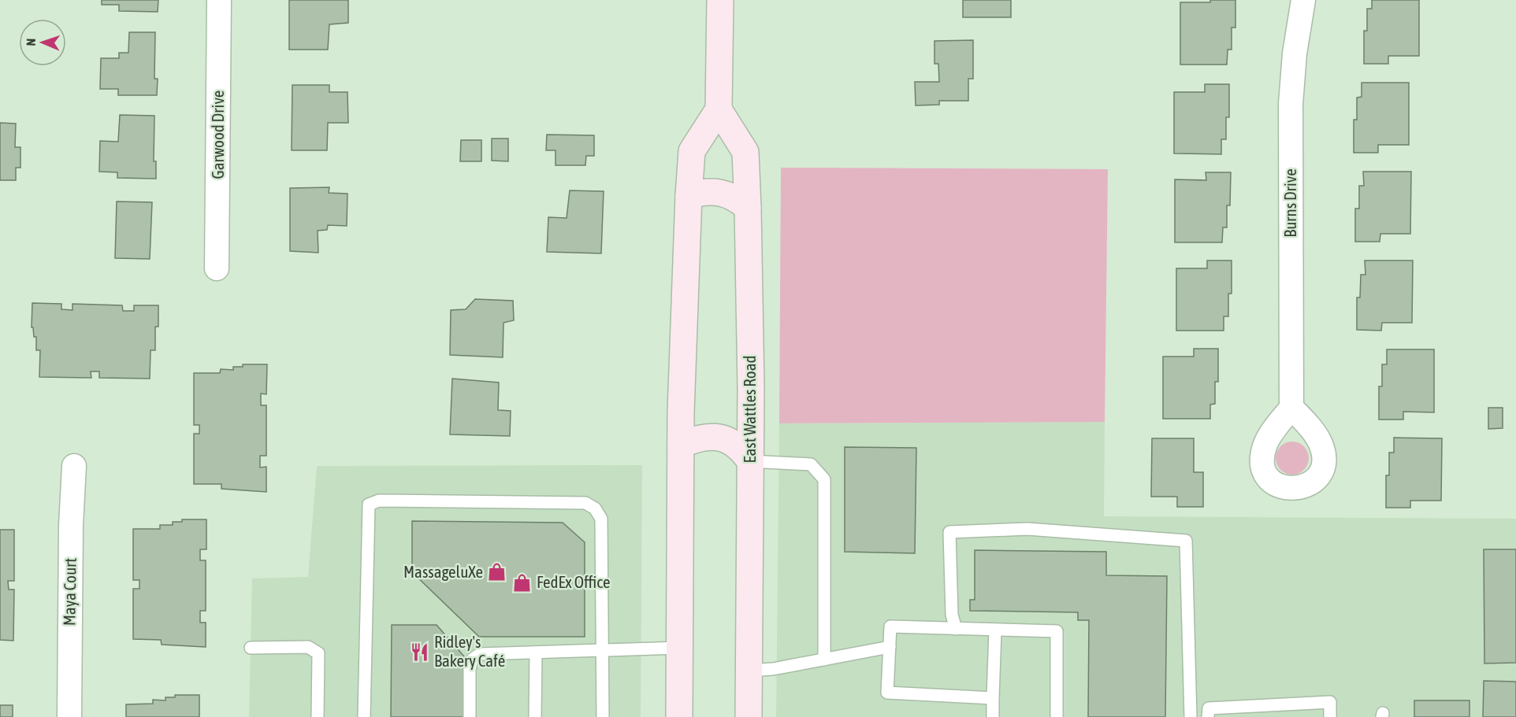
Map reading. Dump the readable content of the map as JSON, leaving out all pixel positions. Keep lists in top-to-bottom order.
{
  "streets": {
    "main road": ["East Wattles Road"],
    "street": ["Garwood Drive", "Burns Drive", "Maya Court"]
  },
  "places": {
    "shop": ["MassageluXe", "FedEx Office"],
    "restaurant": ["Ridley's Bakery Café"]
  },
  "north": "left"
}
